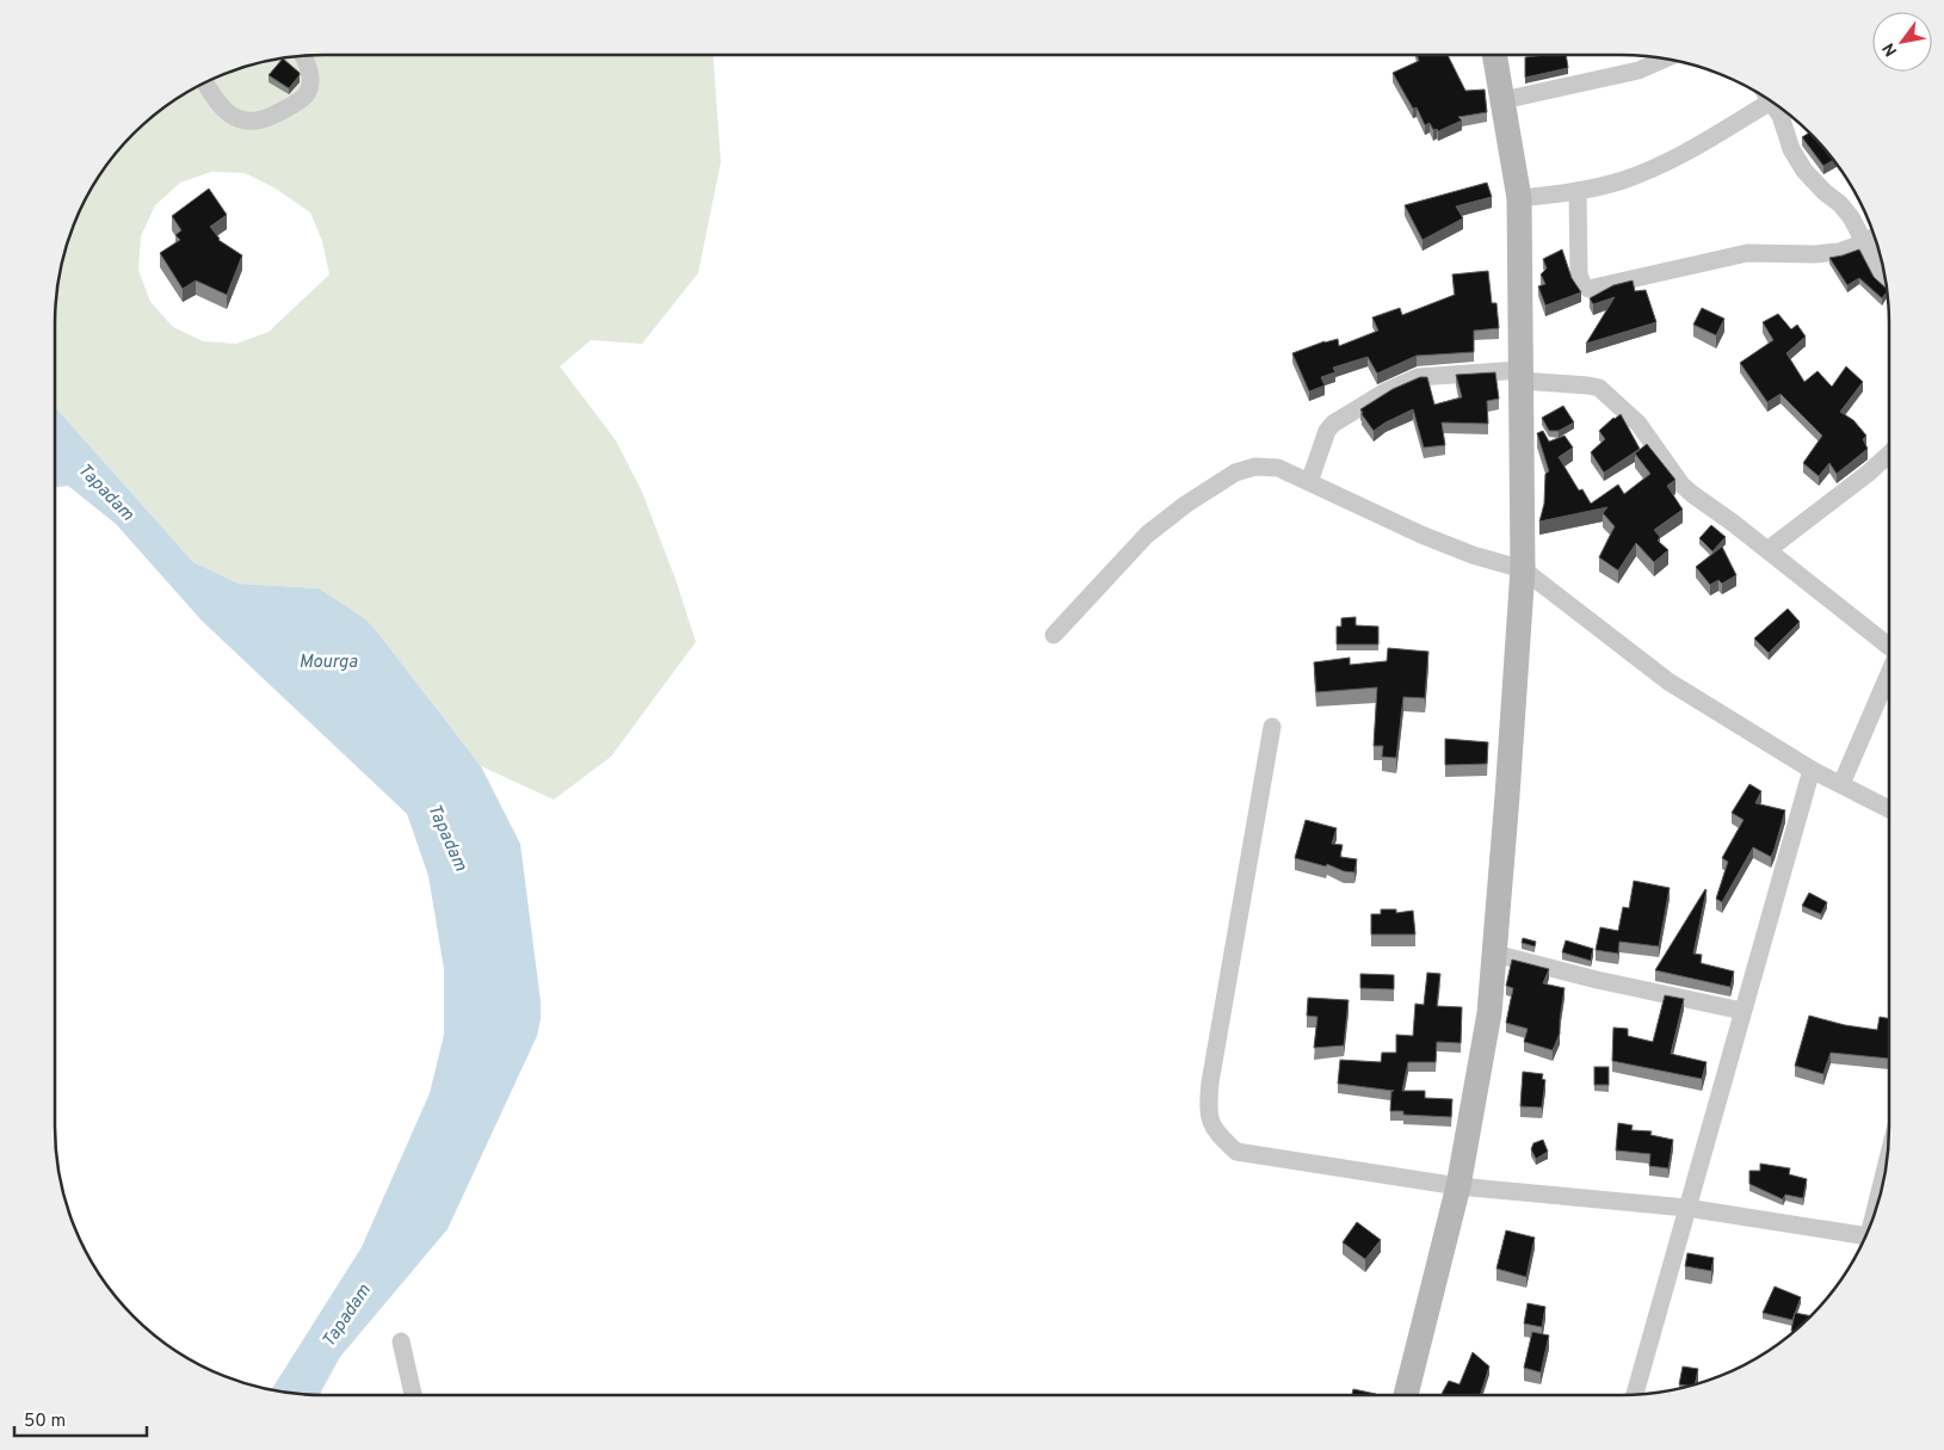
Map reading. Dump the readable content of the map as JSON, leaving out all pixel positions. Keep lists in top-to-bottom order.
{
  "water": ["Tapadam", "Mourga"],
  "scale_bar": "50 m",
  "north": "bottom left"
}
